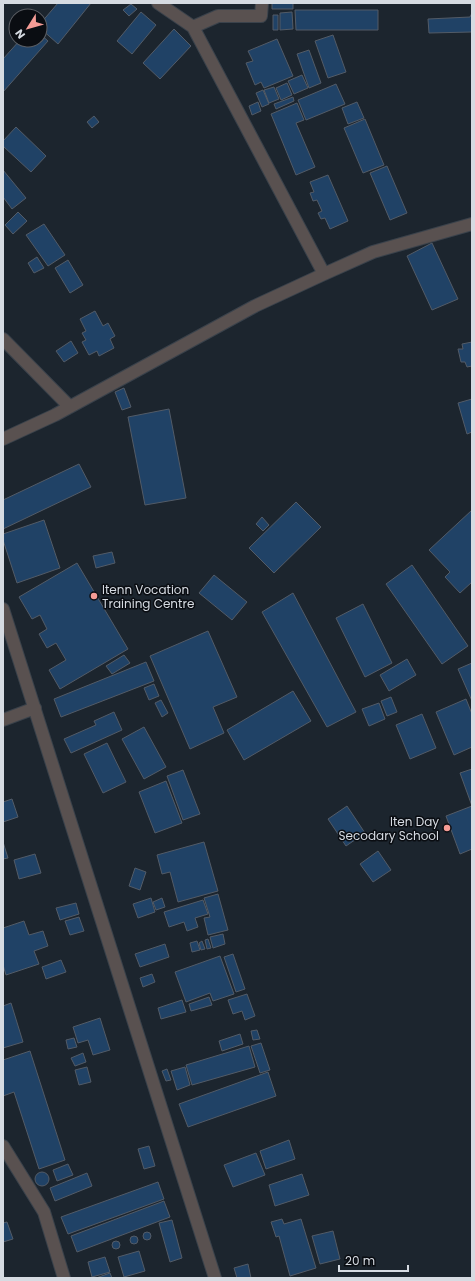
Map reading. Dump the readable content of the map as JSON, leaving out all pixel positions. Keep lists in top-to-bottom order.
{
  "places": ["Itenn Vocation Training Centre", "Iten Day Secodary School"],
  "scale_bar": "20 m",
  "north": "bottom left"
}
